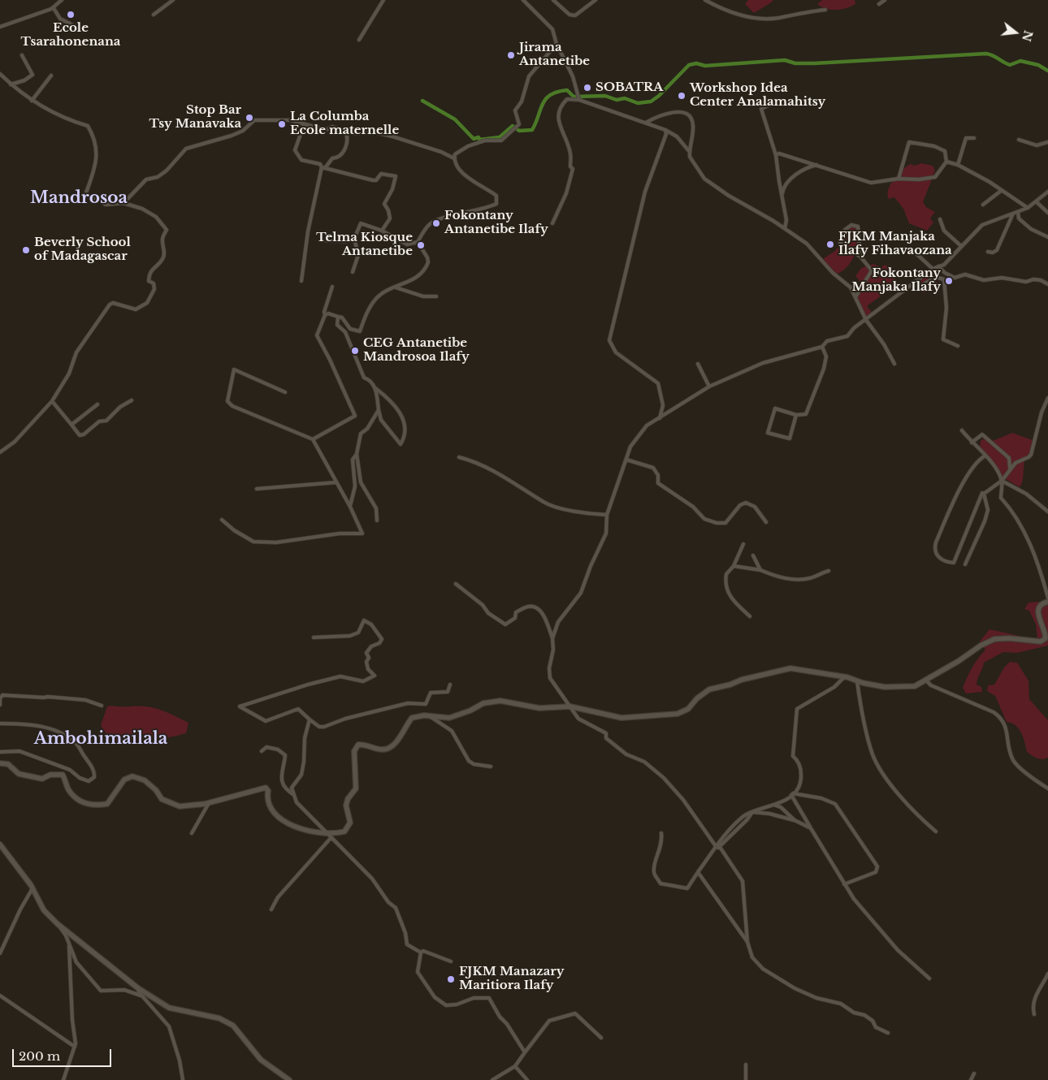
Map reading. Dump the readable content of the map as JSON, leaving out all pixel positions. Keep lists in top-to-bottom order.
{
  "districts": ["Mandrosoa", "Ambohimailala"],
  "places": [
    "Ecole Tsarahonenana",
    "Jirama Antanetibe",
    "SOBATRA",
    "Workshop Idea Center Analamahitsy",
    "Stop Bar Tsy Manavaka",
    "La Columba Ecole maternelle",
    "Fokontany Antanetibe Ilafy",
    "FJKM Manjaka Ilafy Fihavaozana",
    "Telma Kiosque Antanetibe",
    "Beverly School of Madagascar",
    "Fokontany Manjaka Ilafy",
    "CEG Antanetibe Mandrosoa Ilafy",
    "FJKM Manazary Maritiora Ilafy"
  ],
  "scale_bar": "200 m",
  "north": "right"
}
